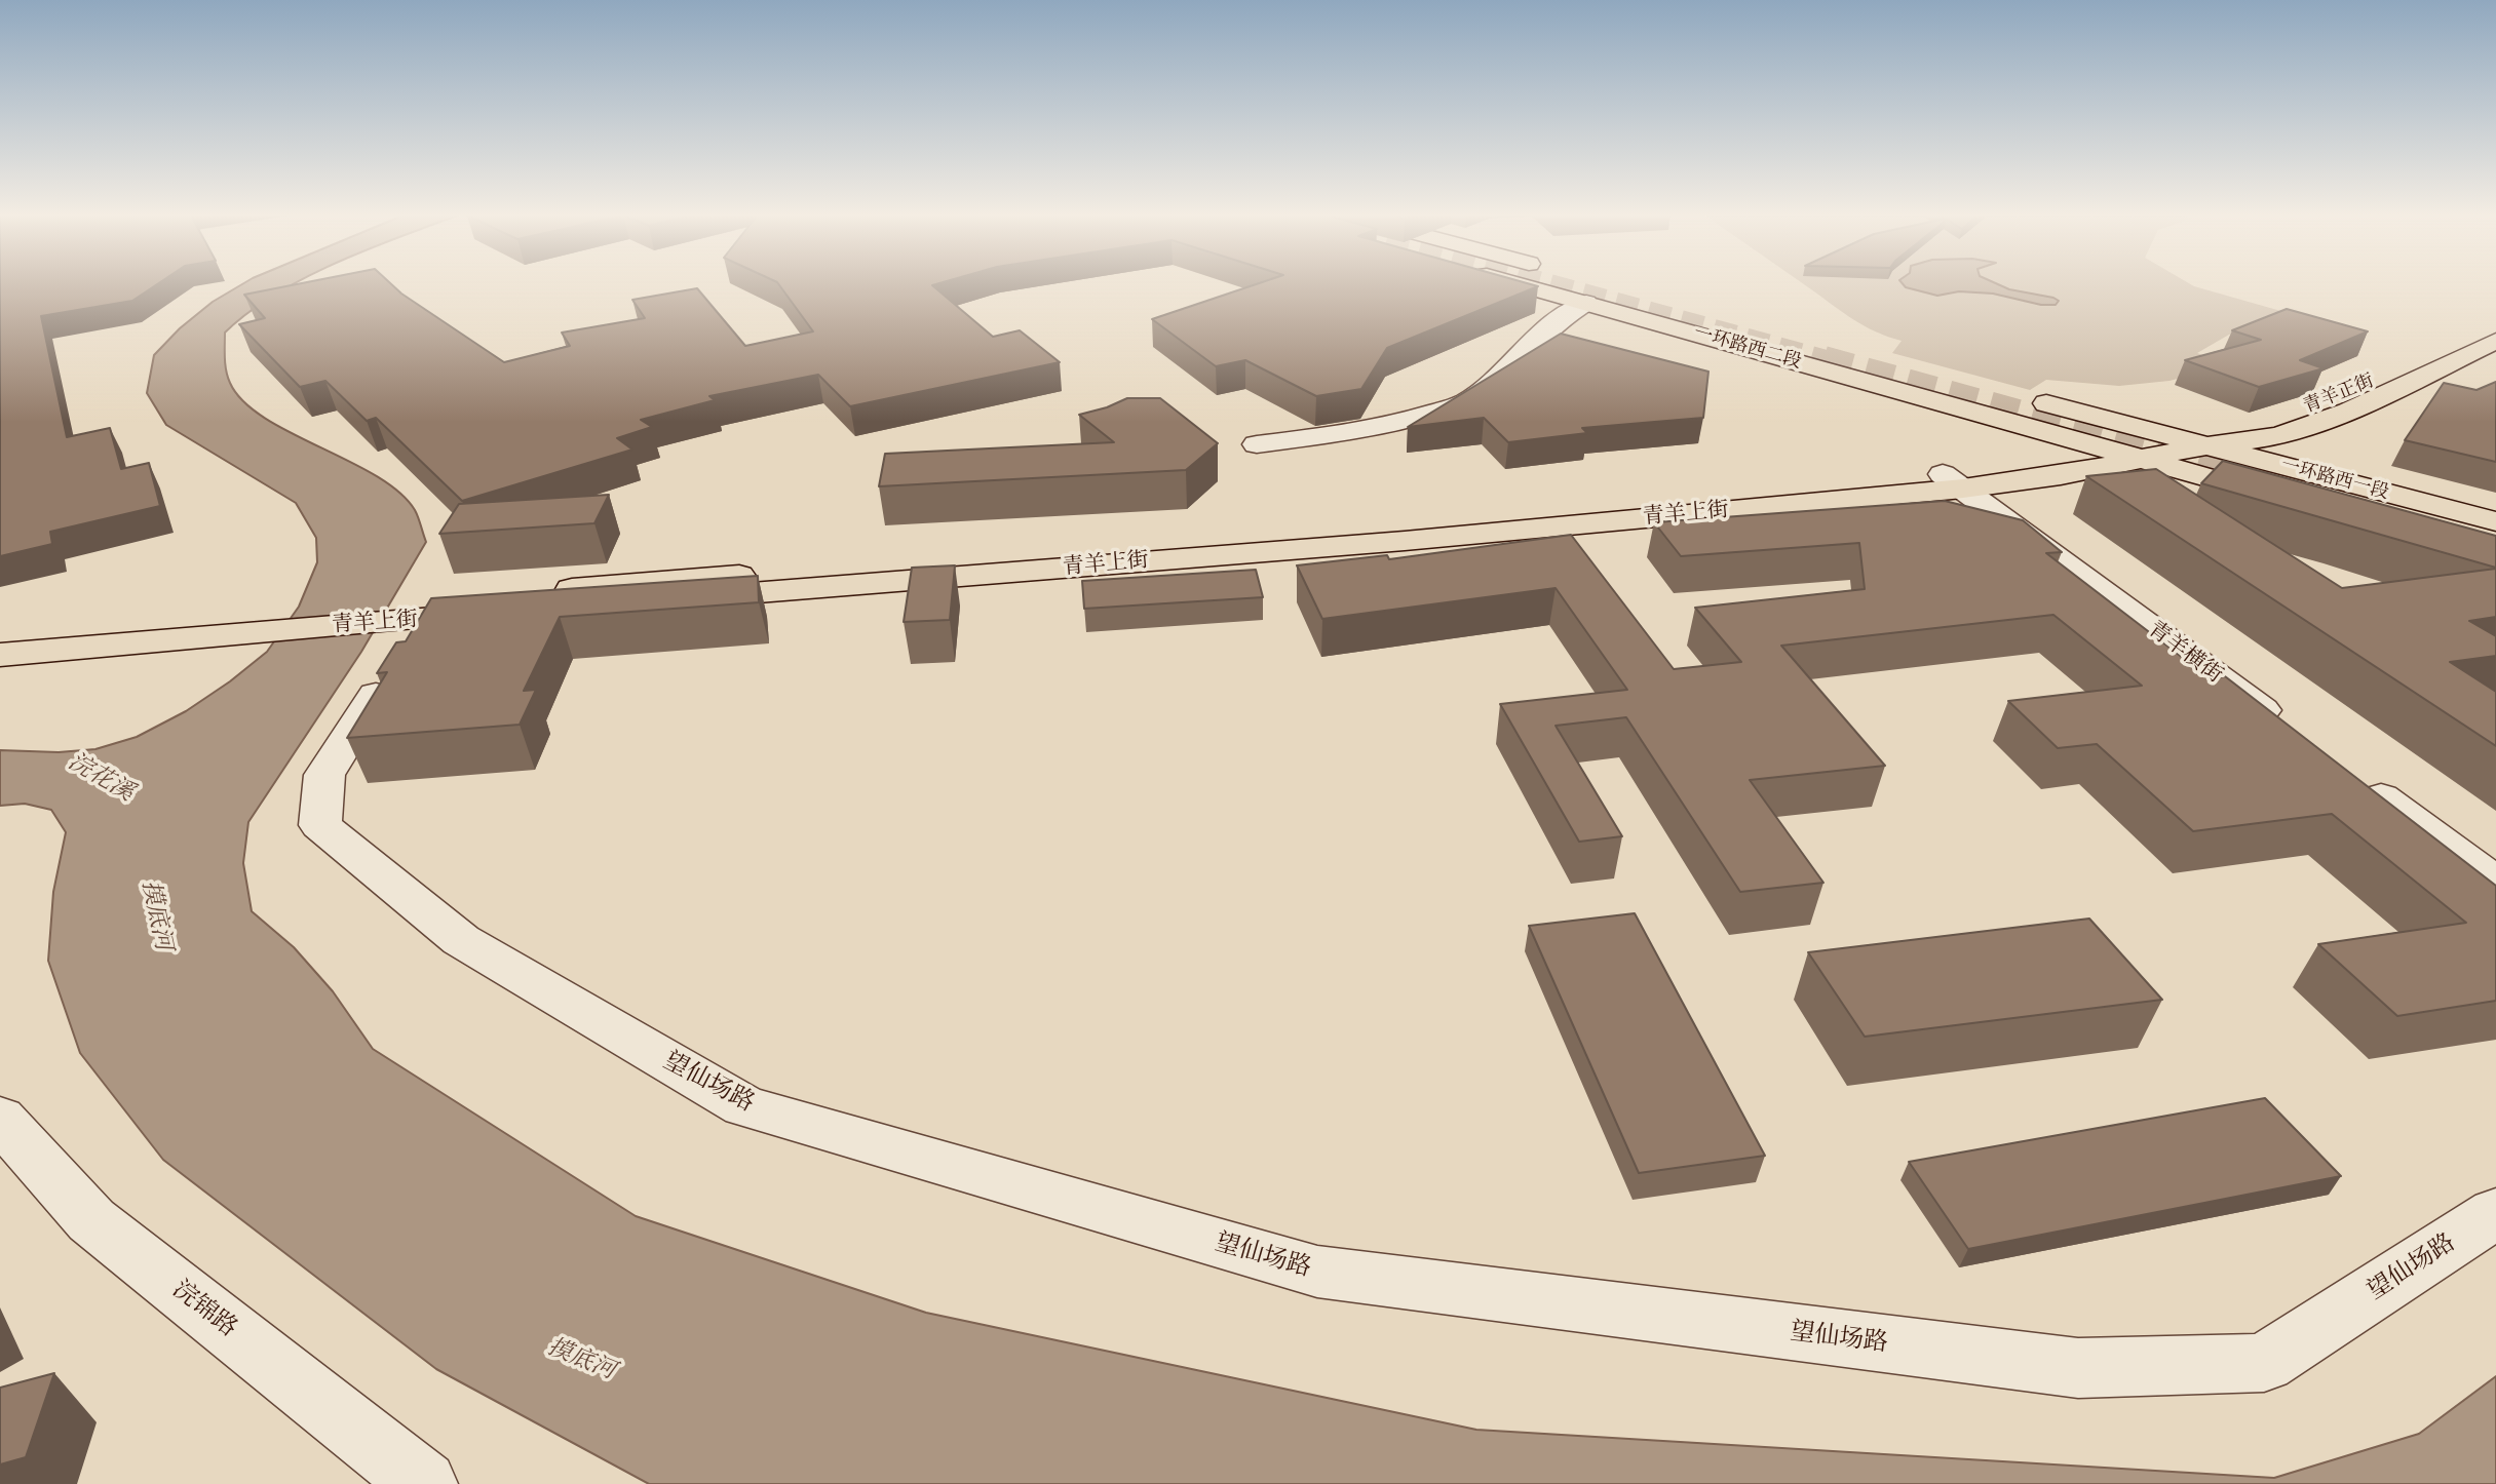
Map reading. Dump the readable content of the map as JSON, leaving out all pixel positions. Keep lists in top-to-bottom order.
{
  "streets": {
    "main road": [
      "一环路西二段",
      "青羊正街",
      "一环路西一段",
      "青羊上街"
    ],
    "street": ["青羊横街", "望仙场路", "浣锦路"]
  },
  "crossings": [
    ["一环路西二段", "一环路西一段"],
    ["一环路西二段", "青羊上街"],
    ["青羊正街", "一环路西一段"],
    ["青羊正街", "青羊上街"],
    ["一环路西一段", "青羊上街"],
    ["青羊上街", "青羊横街"],
    ["青羊上街", "望仙场路"]
  ],
  "water": ["浣花溪", "摸底河"]
}
